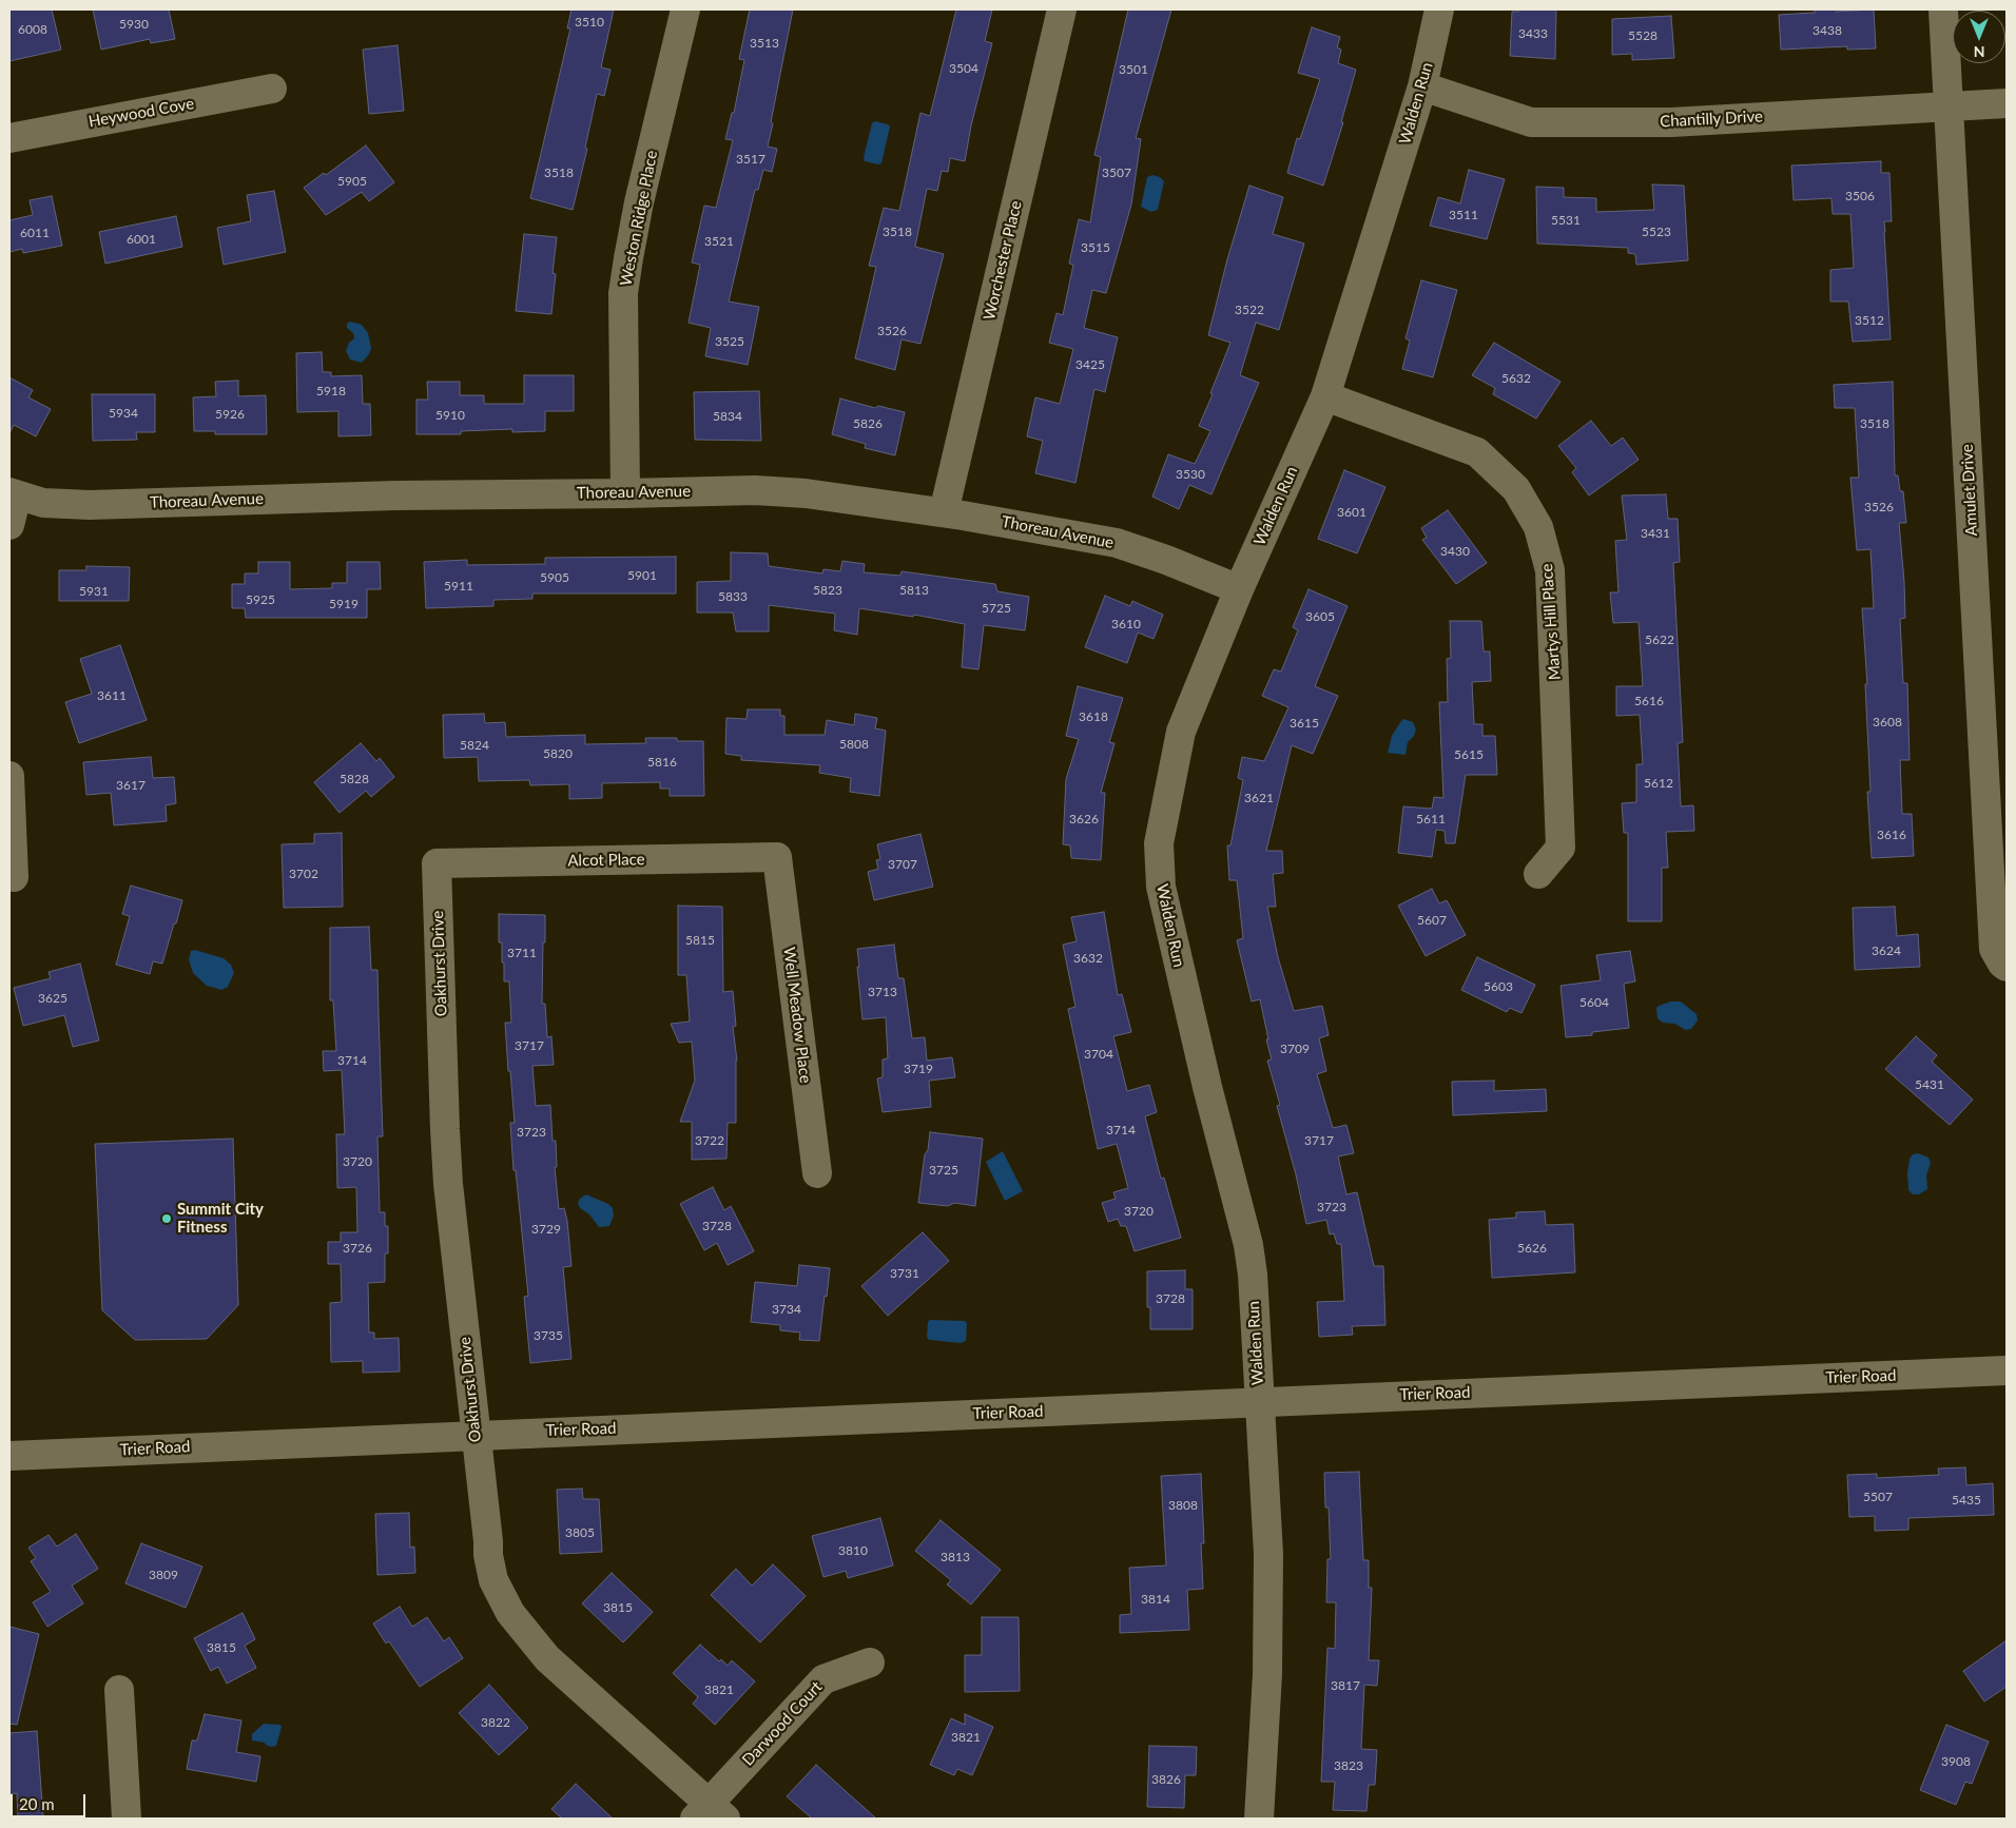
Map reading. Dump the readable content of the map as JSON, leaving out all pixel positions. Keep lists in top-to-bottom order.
{
  "streets": {
    "street": [
      "Walden Run",
      "Heywood Cove",
      "Chantilly Drive",
      "Weston Ridge Place",
      "Worchester Place",
      "Amulet Drive",
      "Thoreau Avenue",
      "Martys Hill Place",
      "Alcot Place",
      "Oakhurst Drive",
      "Well Meadow Place",
      "Trier Road",
      "Darwood Court"
    ]
  },
  "crossings": [
    ["Walden Run", "Chantilly Drive"],
    ["Walden Run", "Thoreau Avenue"],
    ["Walden Run", "Martys Hill Place"],
    ["Walden Run", "Trier Road"],
    ["Chantilly Drive", "Amulet Drive"],
    ["Weston Ridge Place", "Thoreau Avenue"],
    ["Worchester Place", "Thoreau Avenue"],
    ["Alcot Place", "Oakhurst Drive"],
    ["Alcot Place", "Well Meadow Place"],
    ["Oakhurst Drive", "Trier Road"],
    ["Oakhurst Drive", "Darwood Court"]
  ],
  "places": ["Summit City Fitness"],
  "house_numbers": [
    "3510",
    "5930",
    "6008",
    "3438",
    "3433",
    "5528",
    "3513",
    "3504",
    "3501",
    "3517",
    "3518",
    "3507",
    "5905",
    "3506",
    "3511",
    "5531",
    "3518",
    "5523",
    "6011",
    "6001",
    "3521",
    "3515",
    "3522",
    "3512",
    "3526",
    "3525",
    "3425",
    "5632",
    "5918",
    "5934",
    "5926",
    "5910",
    "5834",
    "5826",
    "3518",
    "3530",
    "3526",
    "3601",
    "3431",
    "3430",
    "5901",
    "5905",
    "5911",
    "5823",
    "5813",
    "5931",
    "5833",
    "5925",
    "5919",
    "5725",
    "3605",
    "3610",
    "5622",
    "3611",
    "5616",
    "3618",
    "3608",
    "3615",
    "5808",
    "5824",
    "5820",
    "5615",
    "5816",
    "5828",
    "5612",
    "3617",
    "3621",
    "3626",
    "5611",
    "3616",
    "3707",
    "3702",
    "5607",
    "5815",
    "3624",
    "3711",
    "3632",
    "5603",
    "3713",
    "3625",
    "5604",
    "3717",
    "3709",
    "3704",
    "3714",
    "3719",
    "5431",
    "3714",
    "3723",
    "3722",
    "3717",
    "3720",
    "3725",
    "3723",
    "3720",
    "3728",
    "3729",
    "3726",
    "5626",
    "3731",
    "3728",
    "3734",
    "3735",
    "5507",
    "5435",
    "3808",
    "3805",
    "3810",
    "3813",
    "3809",
    "3814",
    "3815",
    "3815",
    "3817",
    "3821",
    "3822",
    "3821",
    "3908",
    "3823",
    "3826"
  ],
  "scale_bar": "20 m",
  "north": "bottom"
}
